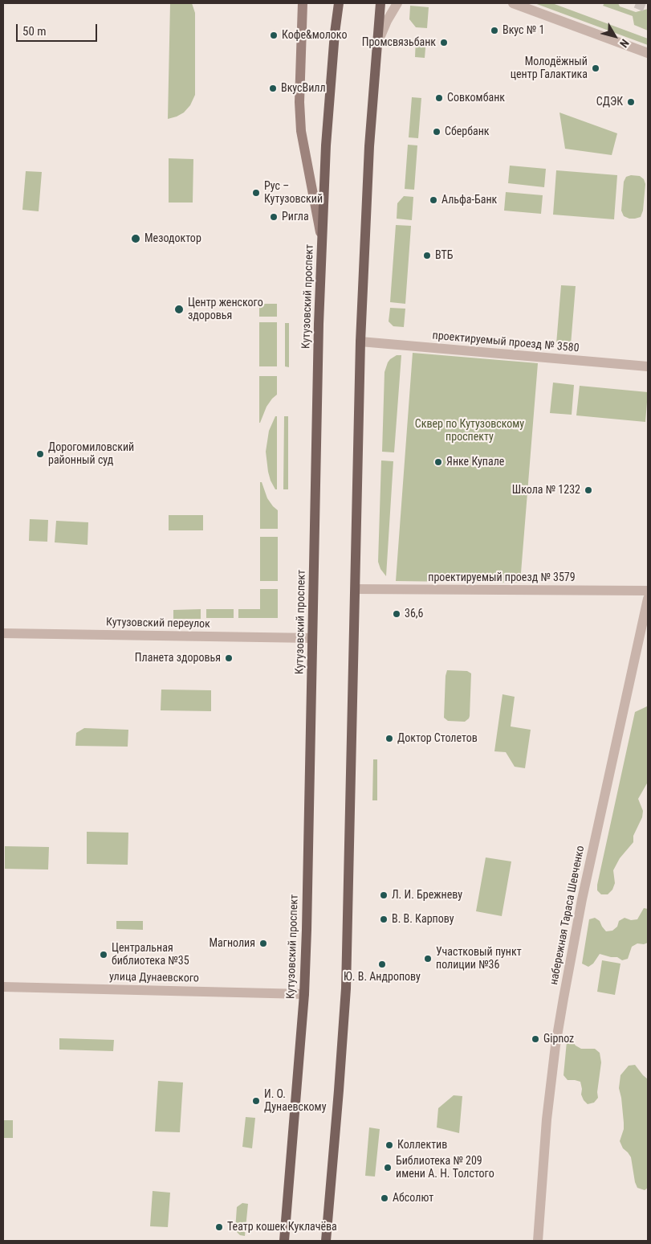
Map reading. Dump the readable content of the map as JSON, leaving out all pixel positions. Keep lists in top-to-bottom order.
{
  "streets": {
    "main road": ["Кутузовский проспект"],
    "street": [
      "проектируемый проезд № 3580",
      "проектируемый проезд № 3579",
      "Кутузовский переулок",
      "набережная Тараса Шевченко",
      "улица Дунаевского"
    ]
  },
  "crossings": [
    ["Кутузовский проспект", "Кутузовский переулок"],
    ["Кутузовский проспект", "улица Дунаевского"]
  ],
  "parks": ["Сквер по Кутузовскому проспекту"],
  "places": [
    "Вкус № 1",
    "Кофе&молоко",
    "Промсвязьбанк",
    "Молодёжный центр Галактика",
    "ВкусВилл",
    "Совкомбанк",
    "СДЭК",
    "Сбербанк",
    "Рус – Кутузовский",
    "Альфа-Банк",
    "Ригла",
    "Мезодоктор",
    "ВТБ",
    "Центр женского здоровья",
    "Дорогомиловский районный суд",
    "Янке Купале",
    "Школа № 1232",
    "36,6",
    "Планета здоровья",
    "Доктор Столетов",
    "Л. И. Брежневу",
    "В. В. Карпову",
    "Магнолия",
    "Центральная библиотека №35",
    "Участковый пункт полиции №36",
    "Ю. В. Андропову",
    "Gipnoz",
    "И. О. Дунаевскому",
    "Коллектив",
    "Библиотека № 209 имени А. Н. Толстого",
    "Абсолют",
    "Театр кошек Куклачёва"
  ],
  "scale_bar": "50 m",
  "north": "bottom right"
}
